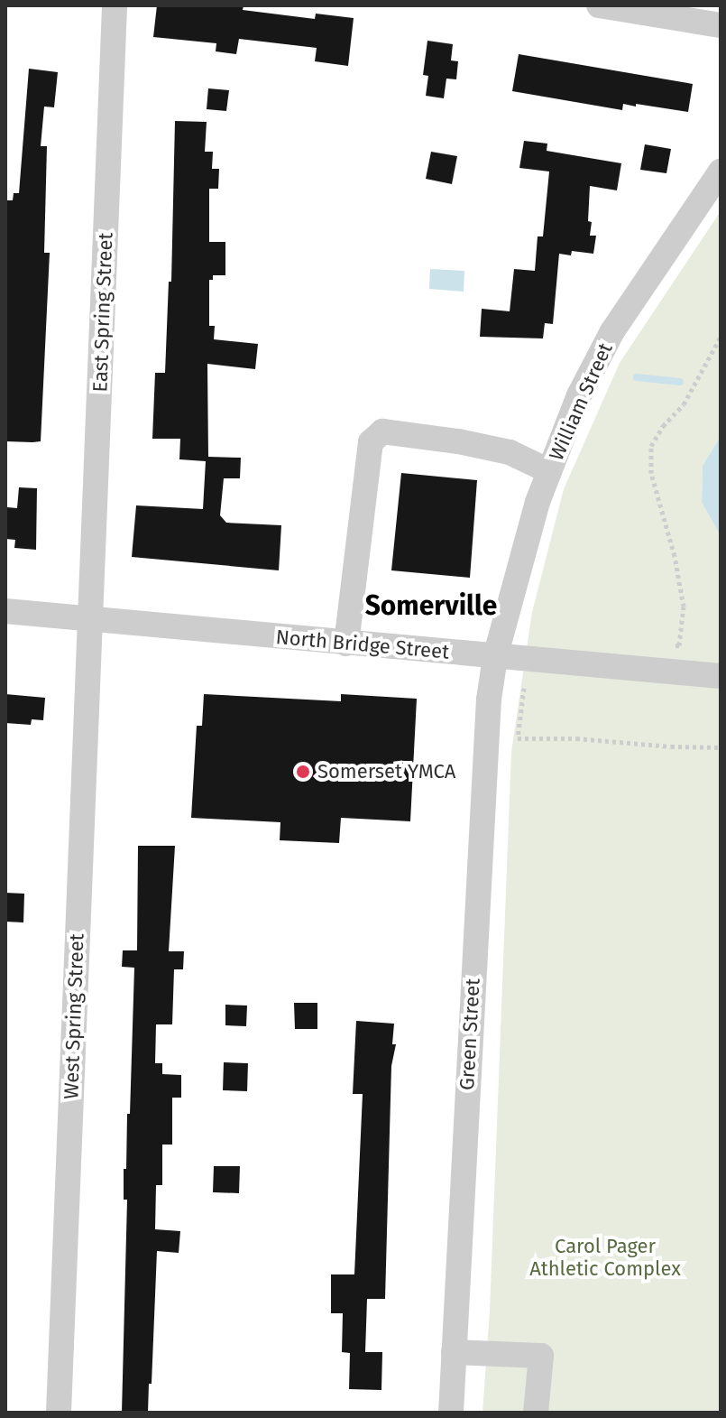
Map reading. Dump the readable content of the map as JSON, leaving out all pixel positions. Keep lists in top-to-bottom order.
{
  "streets": {
    "street": [
      "East Spring Street",
      "William Street",
      "North Bridge Street",
      "West Spring Street",
      "Green Street"
    ]
  },
  "crossings": [
    ["East Spring Street", "North Bridge Street"],
    ["East Spring Street", "West Spring Street"],
    ["William Street", "North Bridge Street"],
    ["William Street", "Green Street"],
    ["North Bridge Street", "West Spring Street"],
    ["North Bridge Street", "Green Street"]
  ],
  "districts": ["Somerville"],
  "parks": ["Carol Pager Athletic Complex"],
  "places": ["Somerset YMCA"]
}
